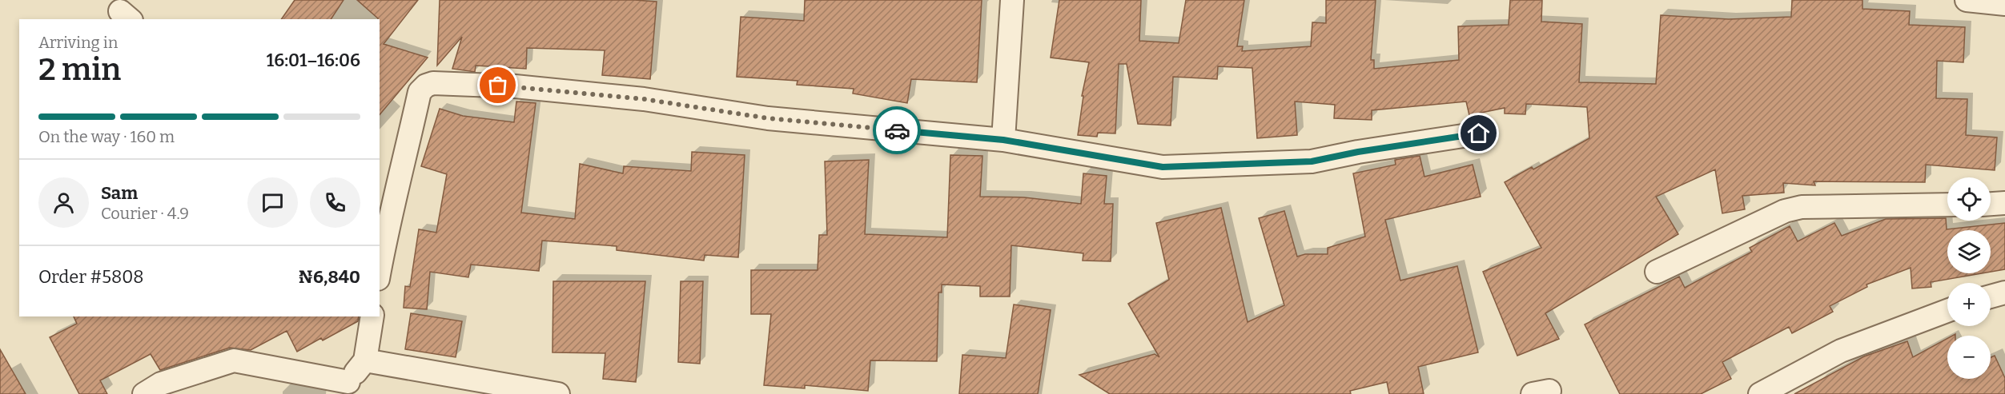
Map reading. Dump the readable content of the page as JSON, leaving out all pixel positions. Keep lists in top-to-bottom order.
{
  "page": {
    "heading": ["2 min", "Arriving in", "16:01–16:06"],
    "panel": [
      "Sam",
      "Courier · 4.9",
      "Order #5808",
      "₦6,840"
    ],
    "bar": "On the way · 160 m",
    "map_buttons": ["+", "−"]
  }
}
